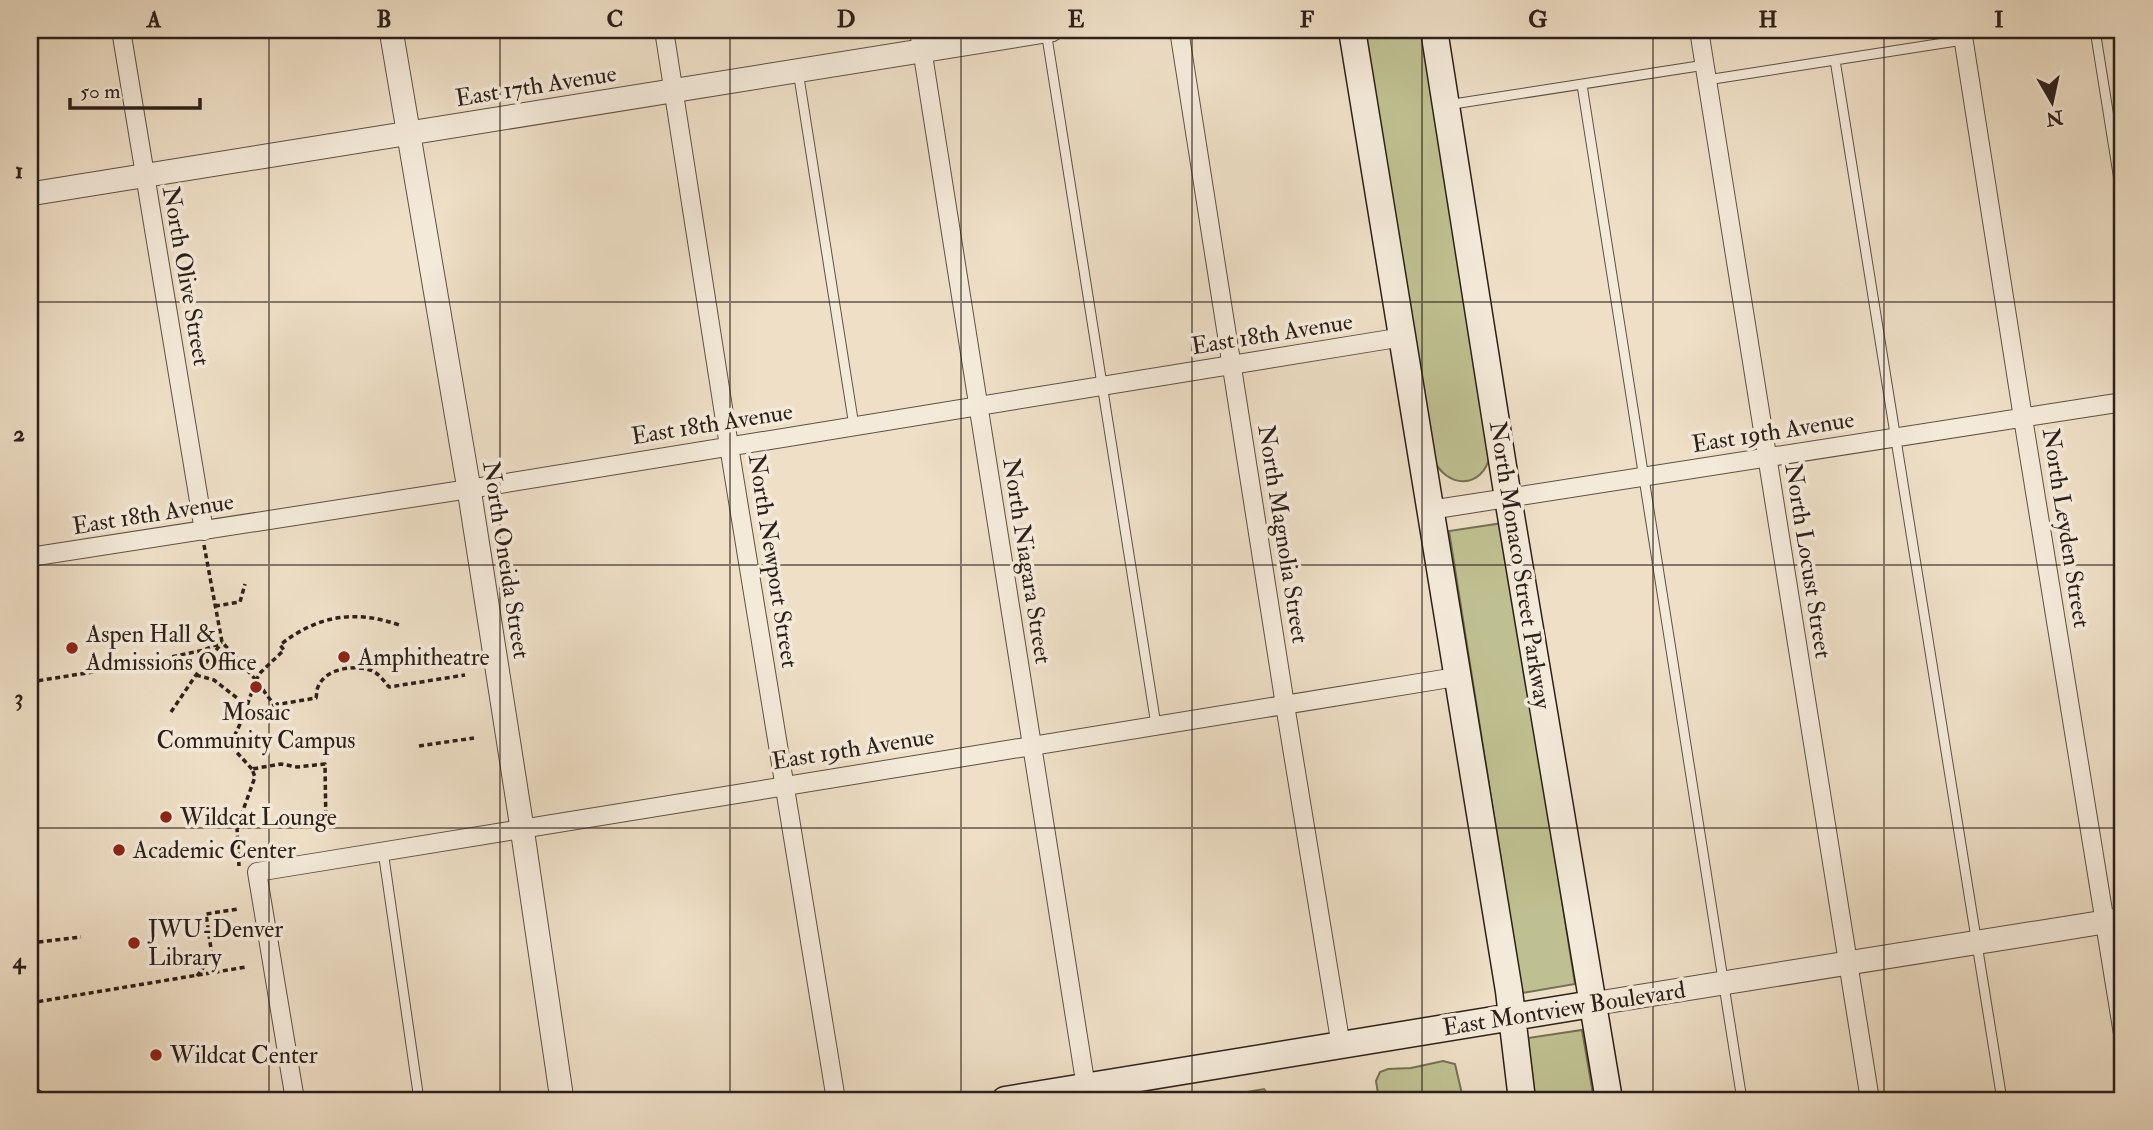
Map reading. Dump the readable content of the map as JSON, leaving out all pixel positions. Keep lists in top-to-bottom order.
{
  "streets": {
    "main road": ["North Monaco Street Parkway", "East Montview Boulevard"],
    "street": [
      "East 17th Avenue",
      "North Olive Street",
      "East 18th Avenue",
      "East 19th Avenue",
      "North Leyden Street",
      "North Magnolia Street",
      "North Oneida Street",
      "North Newport Street",
      "North Niagara Street",
      "North Locust Street"
    ]
  },
  "crossings": [
    ["East 17th Avenue", "North Olive Street"],
    ["East 17th Avenue", "North Oneida Street"],
    ["East 17th Avenue", "North Newport Street"],
    ["East 17th Avenue", "North Niagara Street"],
    ["North Olive Street", "East 18th Avenue"],
    ["East 18th Avenue", "North Magnolia Street"],
    ["East 18th Avenue", "North Oneida Street"],
    ["East 18th Avenue", "North Newport Street"],
    ["East 18th Avenue", "North Niagara Street"],
    ["East 19th Avenue", "North Leyden Street"],
    ["East 19th Avenue", "North Magnolia Street"],
    ["East 19th Avenue", "North Oneida Street"],
    ["East 19th Avenue", "North Newport Street"],
    ["East 19th Avenue", "North Niagara Street"],
    ["East 19th Avenue", "North Locust Street"],
    ["East 19th Avenue", "North Monaco Street Parkway"],
    ["North Leyden Street", "East Montview Boulevard"],
    ["North Magnolia Street", "East Montview Boulevard"],
    ["North Niagara Street", "East Montview Boulevard"],
    ["North Locust Street", "East Montview Boulevard"],
    ["North Monaco Street Parkway", "East Montview Boulevard"]
  ],
  "places": [
    "Aspen Hall & Admissions Office",
    "Amphitheatre",
    "Mosaic Community Campus",
    "Wildcat Lounge",
    "Academic Center",
    "JWU-Denver Library",
    "Wildcat Center"
  ],
  "scale_bar": "50 m",
  "north": "bottom",
  "grid": {
    "columns": [
      "A",
      "B",
      "C",
      "D",
      "E",
      "F",
      "G",
      "H",
      "I"
    ],
    "rows": [
      "1",
      "2",
      "3",
      "4"
    ]
  }
}
